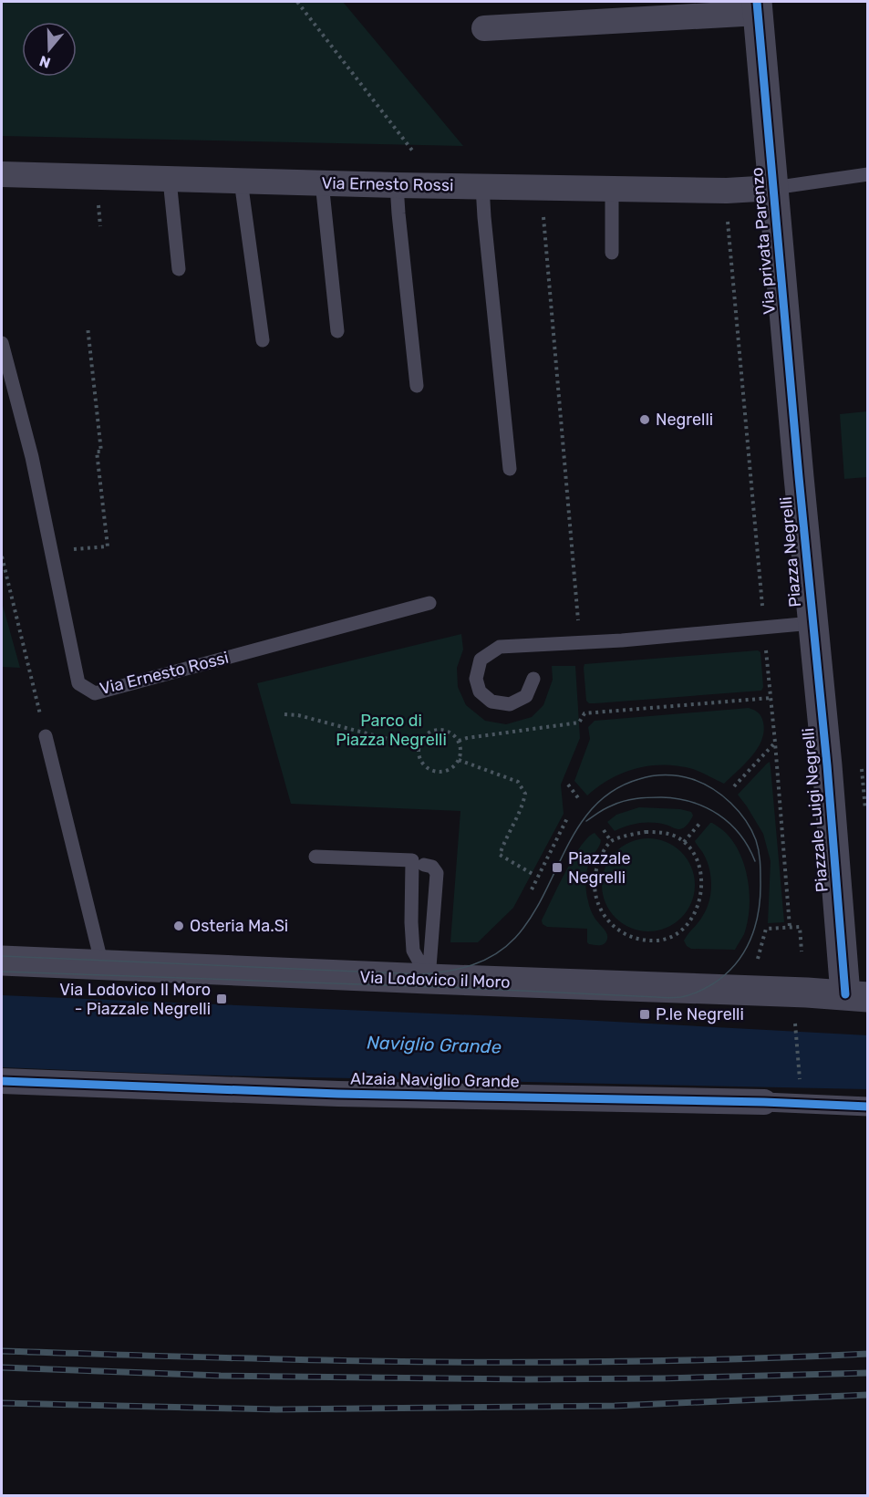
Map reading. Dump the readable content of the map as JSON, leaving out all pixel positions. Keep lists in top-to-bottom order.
{
  "streets": {
    "street": [
      "Via Ernesto Rossi",
      "Via privata Parenzo",
      "Piazza Negrelli",
      "Piazzale Luigi Negrelli",
      "Via Lodovico il Moro",
      "Alzaia Naviglio Grande"
    ]
  },
  "crossings": [
    ["Via Ernesto Rossi", "Via privata Parenzo"],
    ["Via privata Parenzo", "Piazza Negrelli"],
    ["Piazza Negrelli", "Piazzale Luigi Negrelli"],
    ["Piazzale Luigi Negrelli", "Via Lodovico il Moro"]
  ],
  "water": ["Naviglio Grande"],
  "parks": ["Parco di Piazza Negrelli"],
  "places": {
    "other": ["Negrelli", "Osteria Ma.Si"],
    "transit": ["Piazzale Negrelli", "Via Lodovico Il Moro - Piazzale Negrelli", "P.le Negrelli"]
  },
  "north": "bottom"
}
